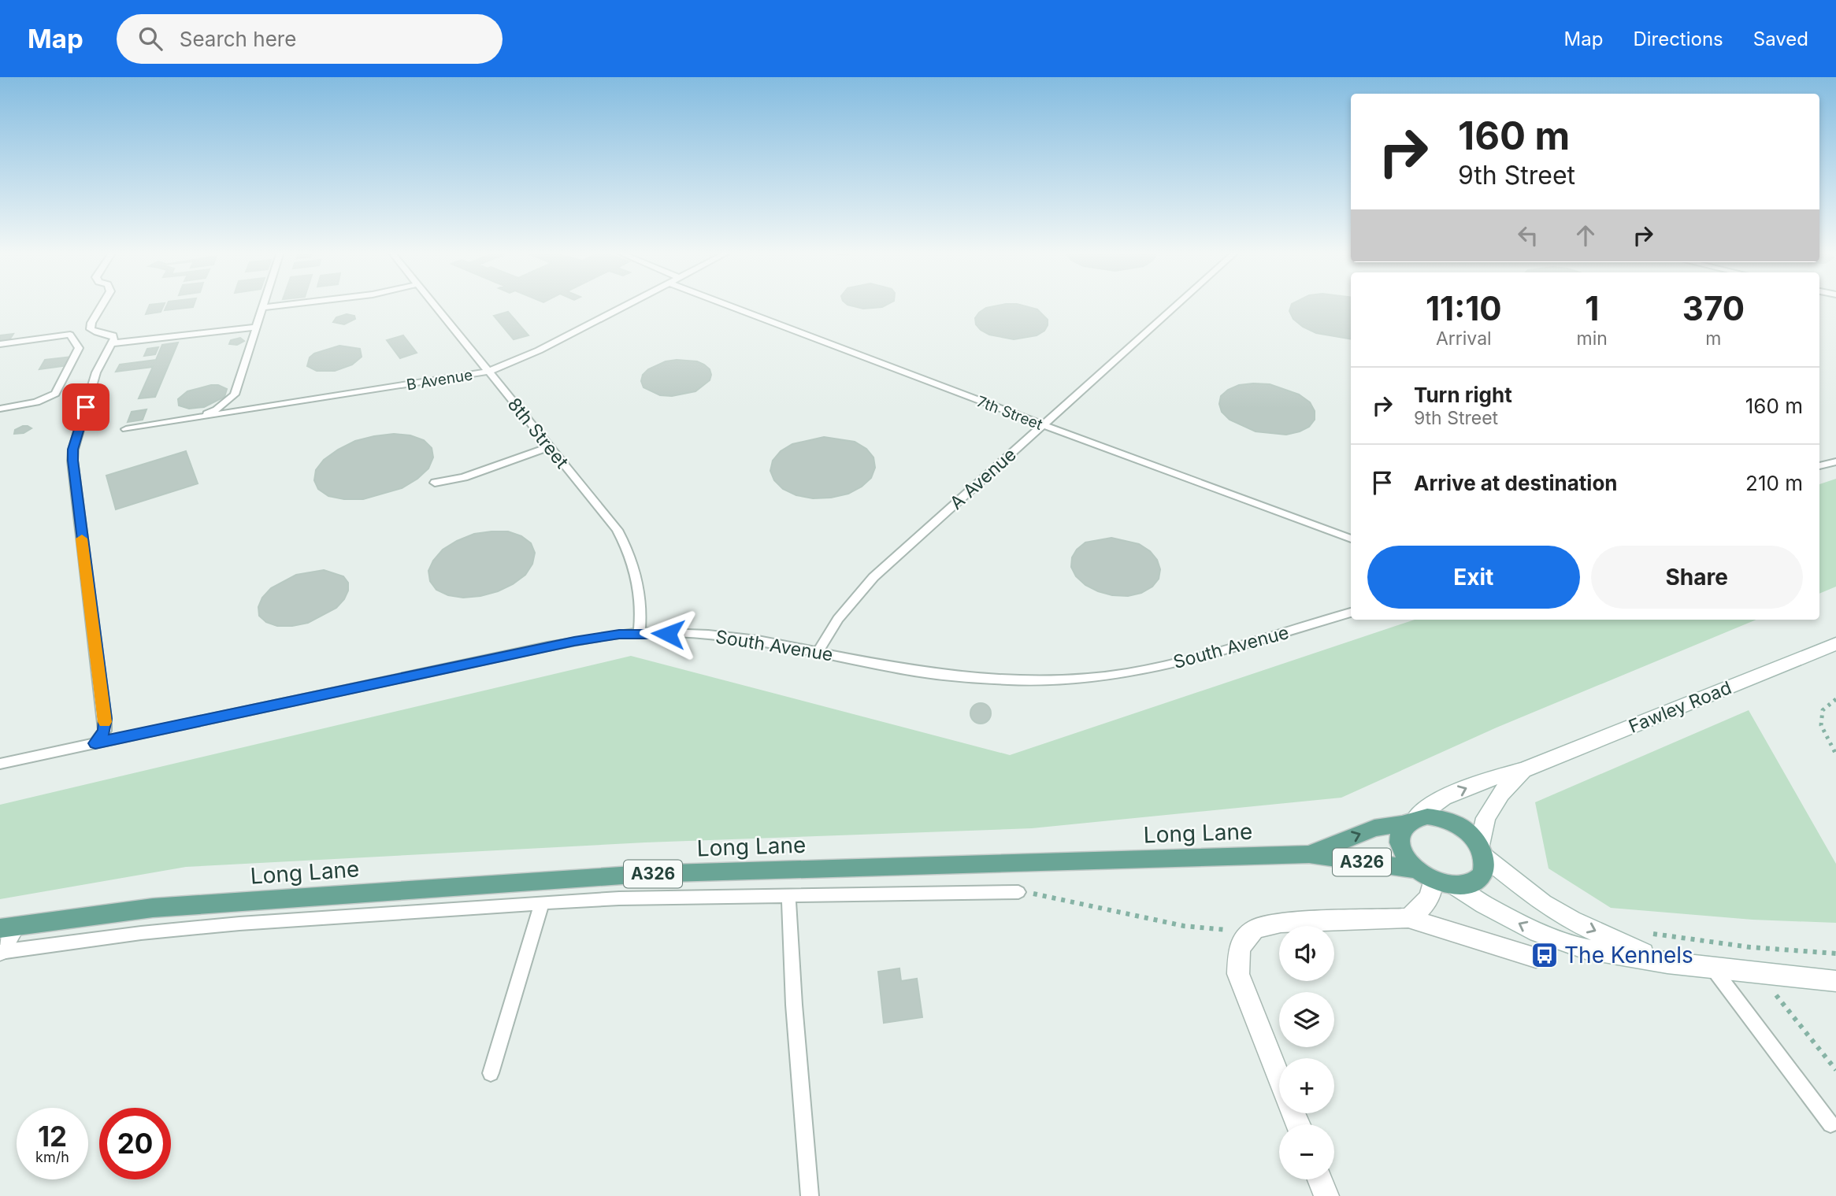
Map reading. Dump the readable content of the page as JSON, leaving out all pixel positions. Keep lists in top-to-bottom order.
{
  "streets": {
    "main road": ["Long Lane", "A326"],
    "street": ["Fawley Road"],
    "lane": [
      "B Avenue",
      "7th Street",
      "8th Street",
      "A Avenue",
      "South Avenue"
    ]
  },
  "crossings": [
    ["B Avenue", "8th Street"],
    ["7th Street", "A Avenue"],
    ["8th Street", "South Avenue"],
    ["A Avenue", "South Avenue"],
    ["Fawley Road", "Long Lane"]
  ],
  "places": {
    "bus stop": ["The Kennels"]
  },
  "page": {
    "header": "Map",
    "search": "Search here",
    "nav": ["Map", "Directions", "Saved"],
    "turn": ["160 m", "9th Street"],
    "eta": [
      "11:10",
      "Arrival",
      "1",
      "min",
      "370",
      "m"
    ],
    "list": [
      {
        "name": "Turn right",
        "note": "9th Street",
        "value": "160 m"
      },
      {
        "name": "Arrive at destination",
        "value": "210 m"
      }
    ],
    "buttons": ["Exit", "Share"],
    "map_buttons": ["+", "−"],
    "speed": "12 km/h",
    "limit": "20"
  }
}
